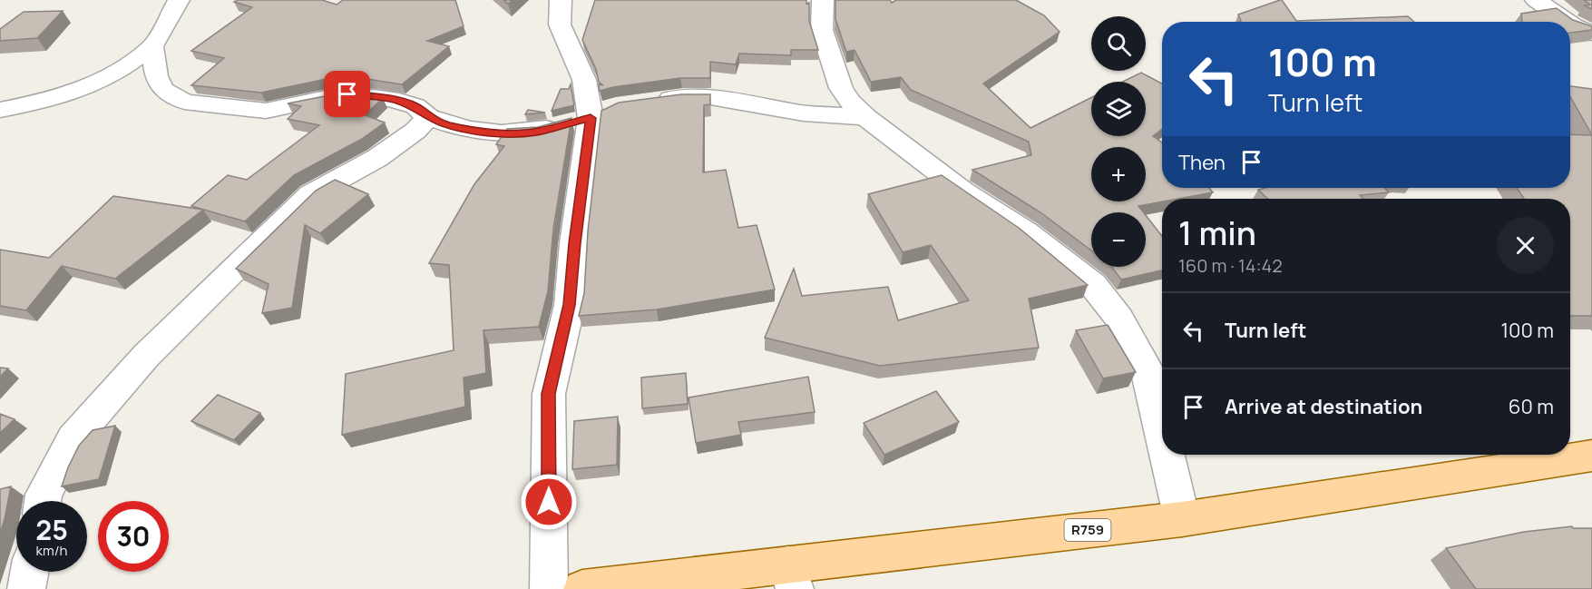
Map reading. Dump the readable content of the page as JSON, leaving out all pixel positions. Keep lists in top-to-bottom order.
{
  "streets": {
    "main road": ["R759"]
  },
  "page": {
    "map_buttons": ["+", "−"],
    "turn": ["100 m", "Turn left"],
    "then": "Then",
    "heading": ["1 min", "160 m · 14:42"],
    "list": [
      {
        "name": "Turn left",
        "value": "100 m"
      },
      {
        "name": "Arrive at destination",
        "value": "60 m"
      }
    ],
    "speed": "25 km/h",
    "limit": "30"
  }
}
